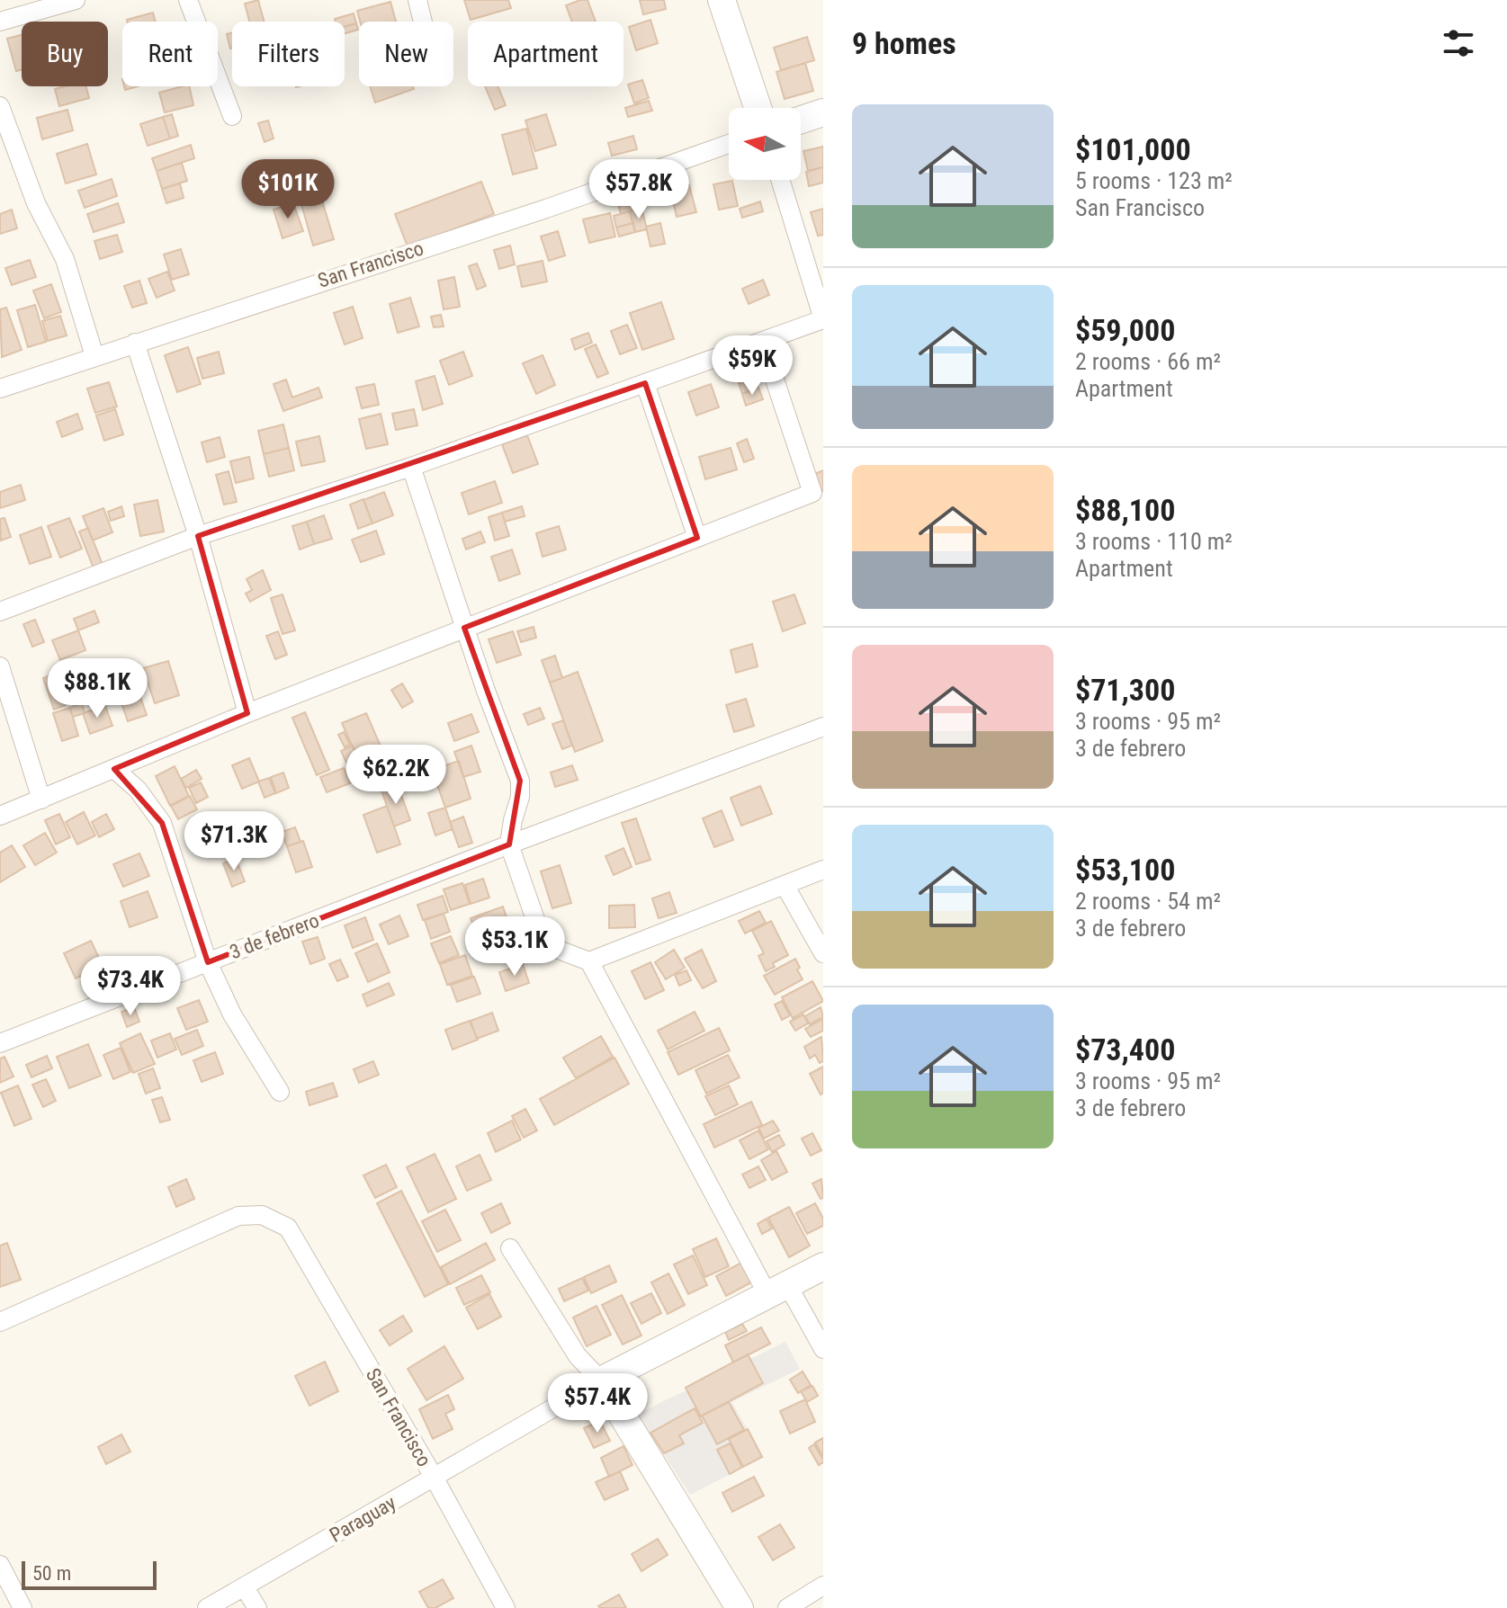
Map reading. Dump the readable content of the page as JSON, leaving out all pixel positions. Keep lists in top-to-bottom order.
{
  "streets": {
    "street": ["San Francisco", "3 de febrero", "Paraguay"]
  },
  "crossings": [
    ["San Francisco", "Paraguay"]
  ],
  "scale_bar": "50 m",
  "north": "left",
  "page": {
    "heading": "9 homes",
    "chip": [
      "Buy",
      "Rent",
      "Filters",
      "New",
      "Apartment"
    ],
    "list": [
      {
        "name": "$101,000",
        "note": "5 rooms · 123 m² · San Francisco"
      },
      {
        "name": "$59,000",
        "note": "2 rooms · 66 m² · Apartment"
      },
      {
        "name": "$88,100",
        "note": "3 rooms · 110 m² · Apartment"
      },
      {
        "name": "$71,300",
        "note": "3 rooms · 95 m² · 3 de febrero"
      },
      {
        "name": "$53,100",
        "note": "2 rooms · 54 m² · 3 de febrero"
      },
      {
        "name": "$73,400",
        "note": "3 rooms · 95 m² · 3 de febrero"
      }
    ],
    "price": [
      "$101K",
      "$57.8K",
      "$59K",
      "$88.1K",
      "$62.2K",
      "$71.3K",
      "$53.1K",
      "$73.4K",
      "$57.4K"
    ],
    "scale": "50 m"
  }
}
